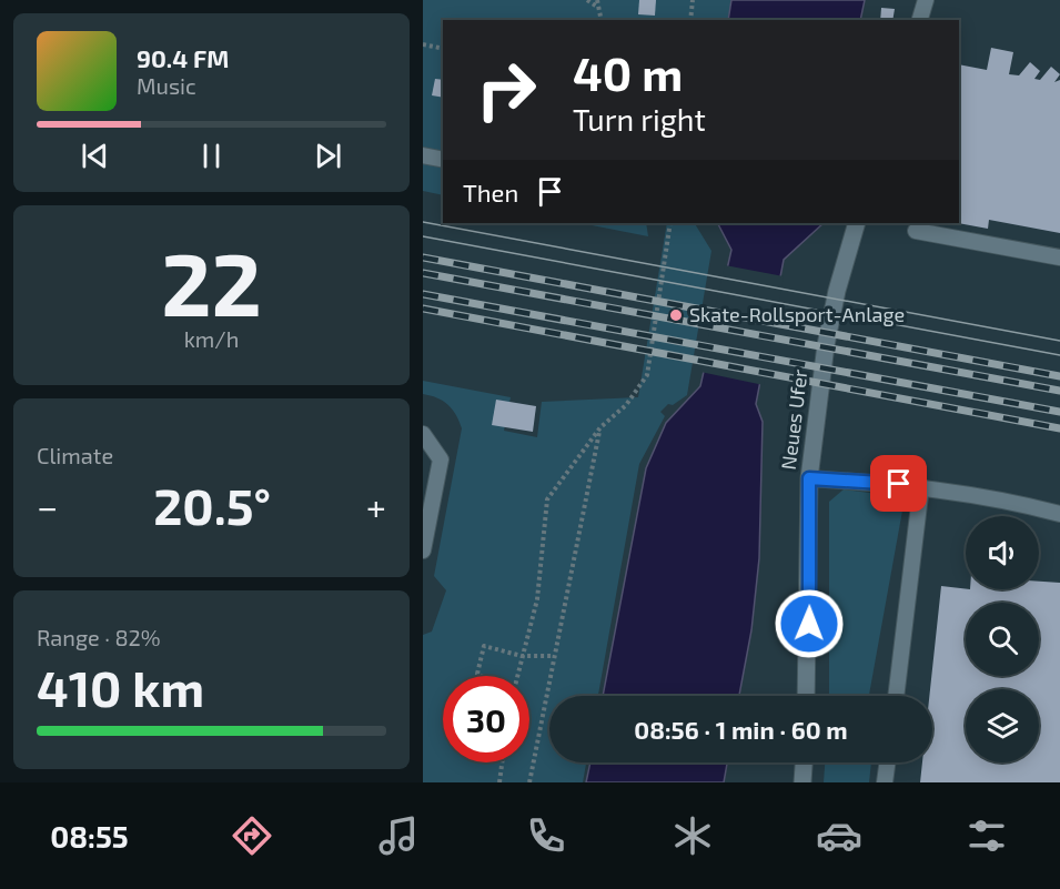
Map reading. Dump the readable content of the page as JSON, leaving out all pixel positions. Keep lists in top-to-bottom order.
{
  "streets": {
    "street": ["Neues Ufer"]
  },
  "places": ["Skate-Rollsport-Anlage"],
  "page": {
    "turn": ["40 m", "Turn right"],
    "song": ["90.4 FM", "Music"],
    "then": "Then",
    "tile": [
      ["22", "km/h"],
      "Climate",
      ["Range · 82%", "410 km"]
    ],
    "heat": ["−", "20.5°", "+"],
    "limit": "30",
    "trip": "08:56 · 1 min · 60 m",
    "tabs": "08:55"
  }
}
